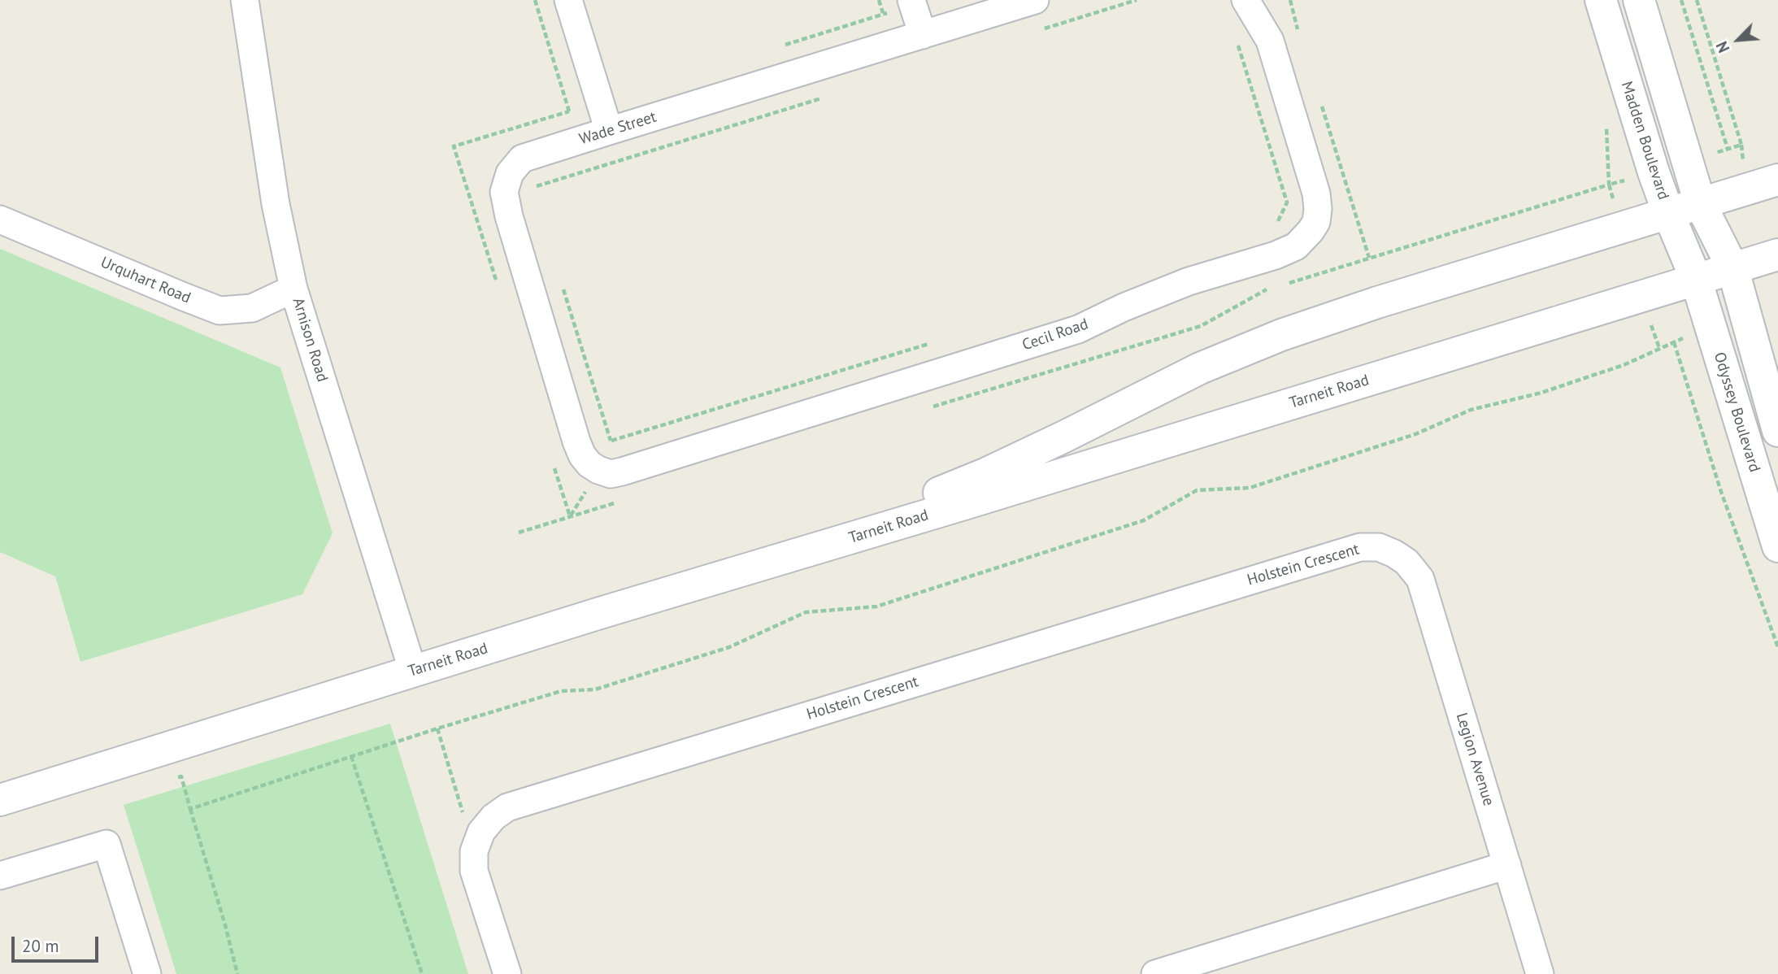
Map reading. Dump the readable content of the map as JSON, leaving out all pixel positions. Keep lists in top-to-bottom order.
{
  "streets": {
    "street": [
      "Wade Street",
      "Madden Boulevard",
      "Urquhart Road",
      "Cecil Road",
      "Arnison Road",
      "Tarneit Road",
      "Odyssey Boulevard",
      "Holstein Crescent",
      "Legion Avenue"
    ]
  },
  "crossings": [
    ["Wade Street", "Cecil Road"],
    ["Madden Boulevard", "Tarneit Road"],
    ["Madden Boulevard", "Odyssey Boulevard"],
    ["Urquhart Road", "Arnison Road"],
    ["Arnison Road", "Tarneit Road"],
    ["Tarneit Road", "Odyssey Boulevard"],
    ["Holstein Crescent", "Legion Avenue"]
  ],
  "scale_bar": "20 m",
  "north": "bottom left"
}
